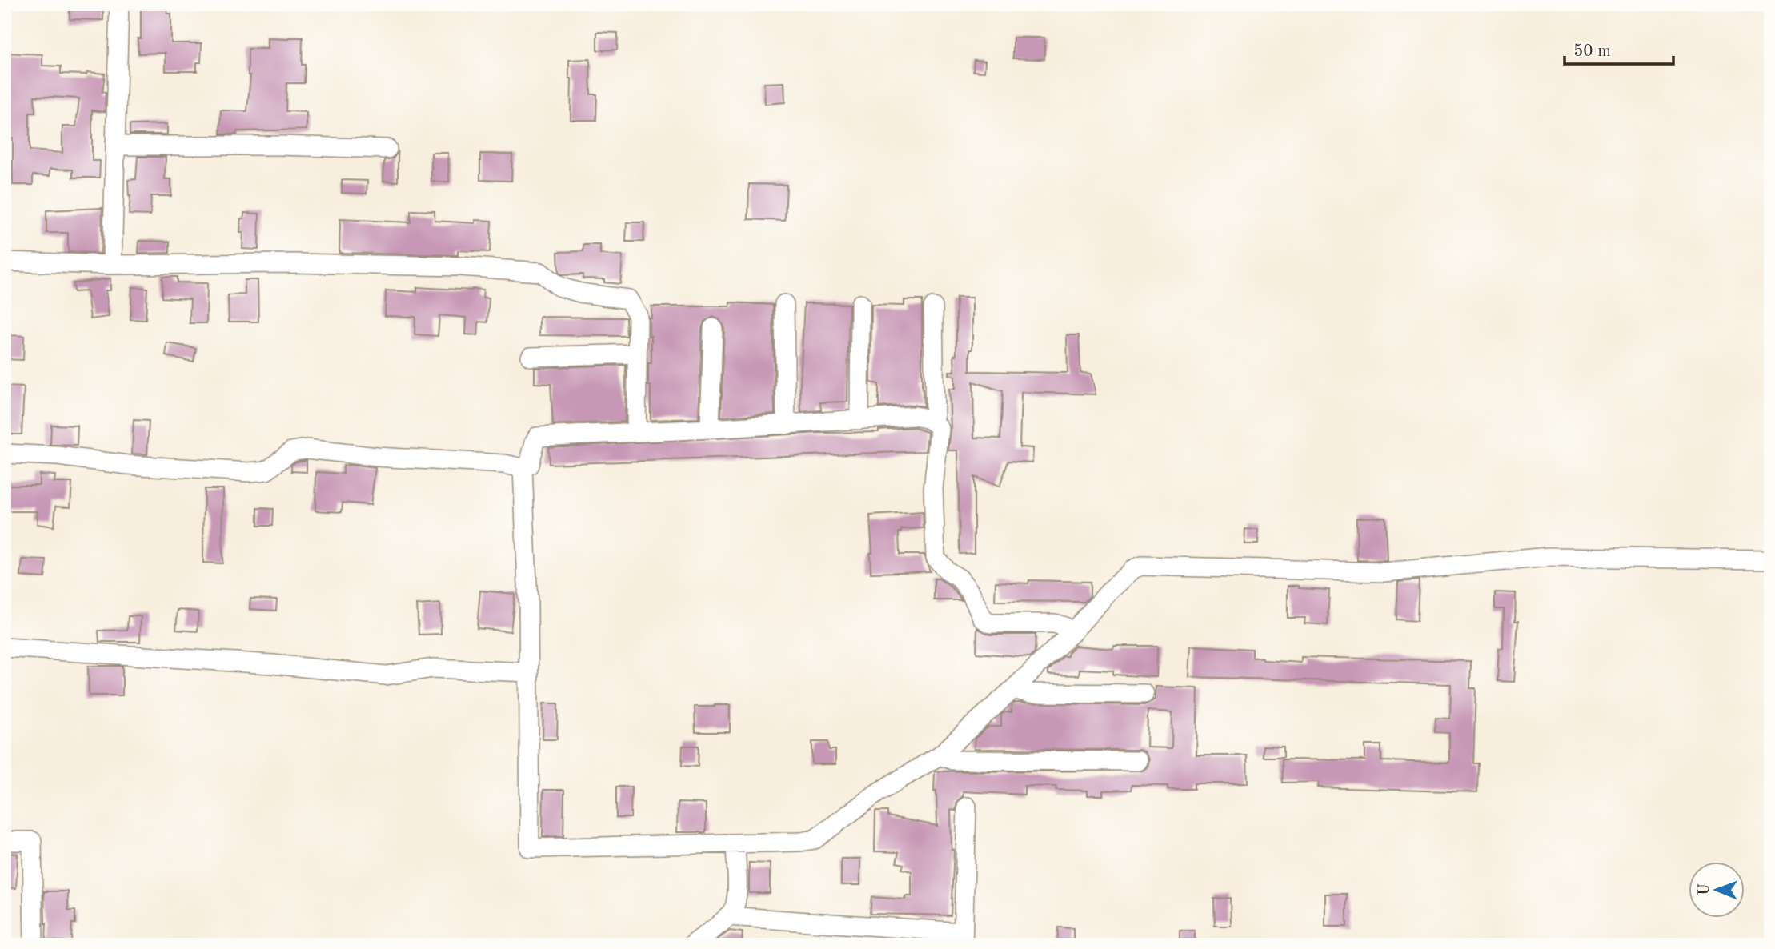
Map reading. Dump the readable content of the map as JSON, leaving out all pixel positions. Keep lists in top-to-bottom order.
{
  "scale_bar": "50 m",
  "north": "left"
}
